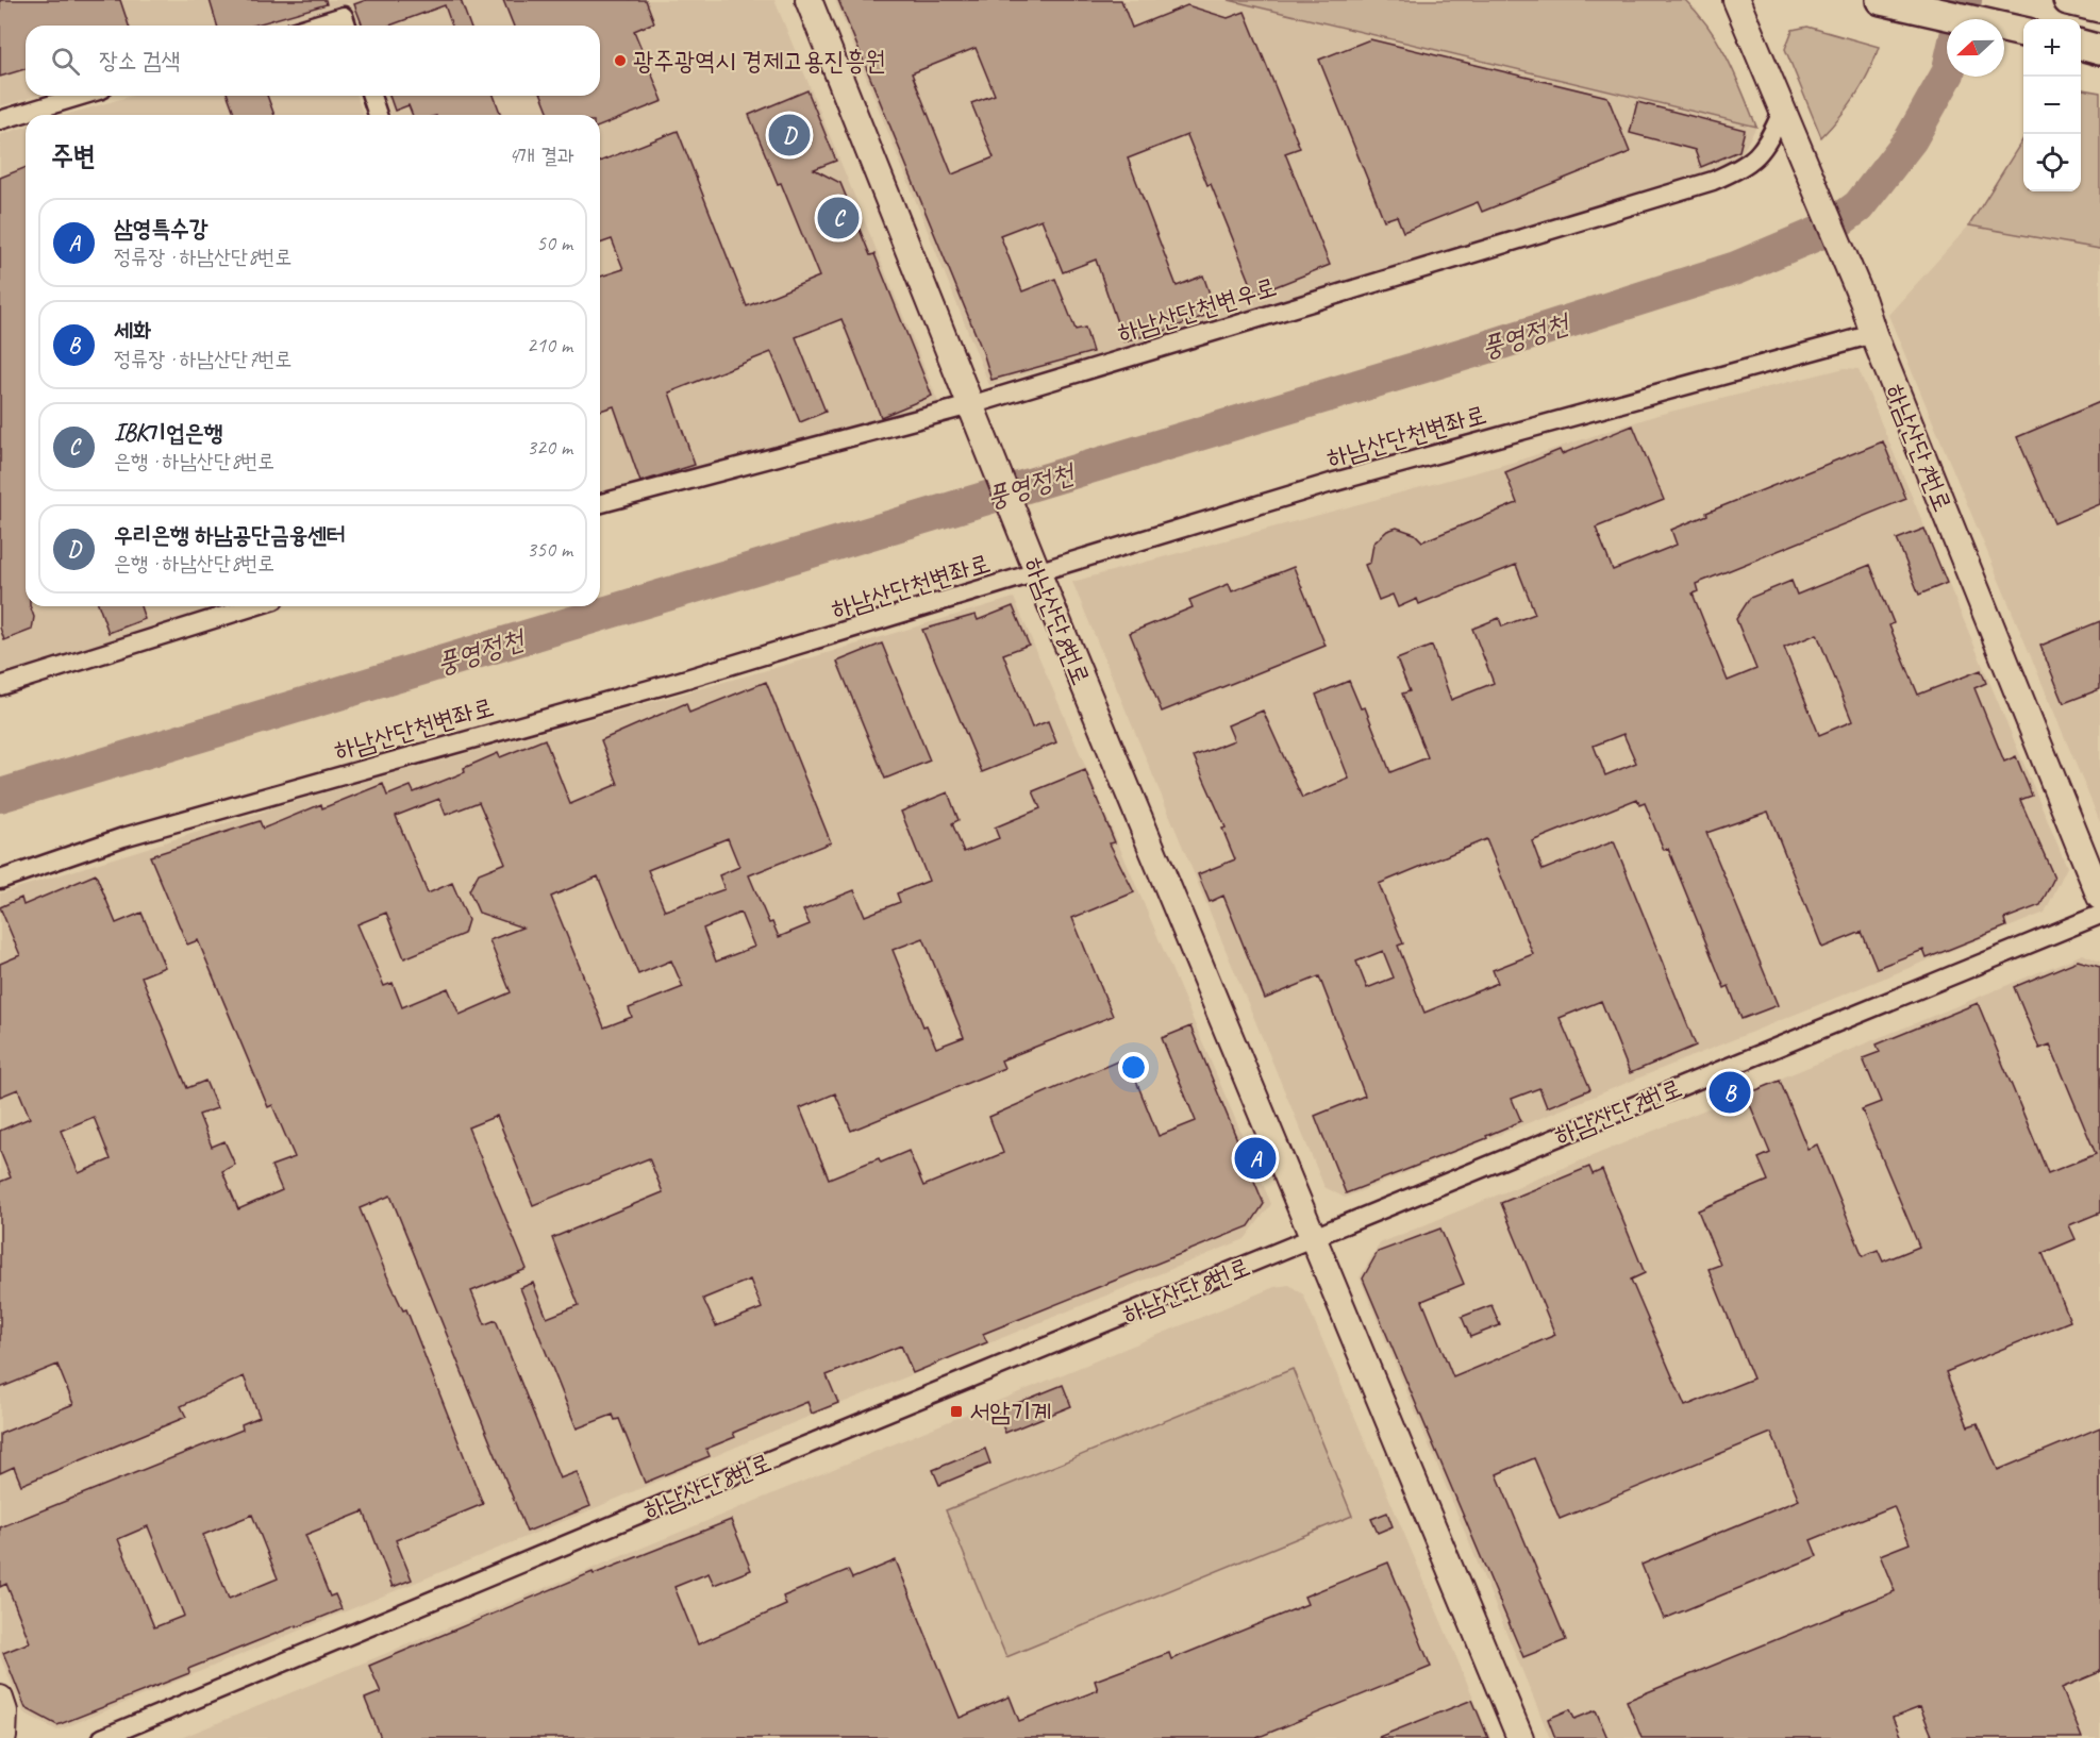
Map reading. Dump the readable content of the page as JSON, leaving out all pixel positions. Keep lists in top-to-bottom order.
{
  "streets": {
    "street": [
      "하남산단천변우로",
      "하남산단천변좌로",
      "하남산단7번로",
      "하남산단8번로"
    ]
  },
  "crossings": [
    ["하남산단천변우로", "하남산단7번로"],
    ["하남산단천변우로", "하남산단8번로"],
    ["하남산단천변좌로", "하남산단7번로"],
    ["하남산단천변좌로", "하남산단8번로"],
    ["하남산단7번로", "하남산단8번로"]
  ],
  "water": ["풍영정천"],
  "places": {
    "other": ["광주광역시 경제고용진흥원"],
    "transit": ["서암기계"]
  },
  "north": "left",
  "page": {
    "map_buttons": ["+", "−"],
    "search": "장소 검색",
    "pins": [
      "D",
      "C",
      "B",
      "A"
    ],
    "heading": ["주변", "4개 결과"],
    "list": [
      {
        "mark": "A",
        "name": "삼영특수강",
        "note": "정류장 · 하남산단8번로",
        "value": "50 m"
      },
      {
        "mark": "B",
        "name": "세화",
        "note": "정류장 · 하남산단7번로",
        "value": "210 m"
      },
      {
        "mark": "C",
        "name": "IBK기업은행",
        "note": "은행 · 하남산단8번로",
        "value": "320 m"
      },
      {
        "mark": "D",
        "name": "우리은행 하남공단금융센터",
        "note": "은행 · 하남산단8번로",
        "value": "350 m"
      }
    ]
  }
}
